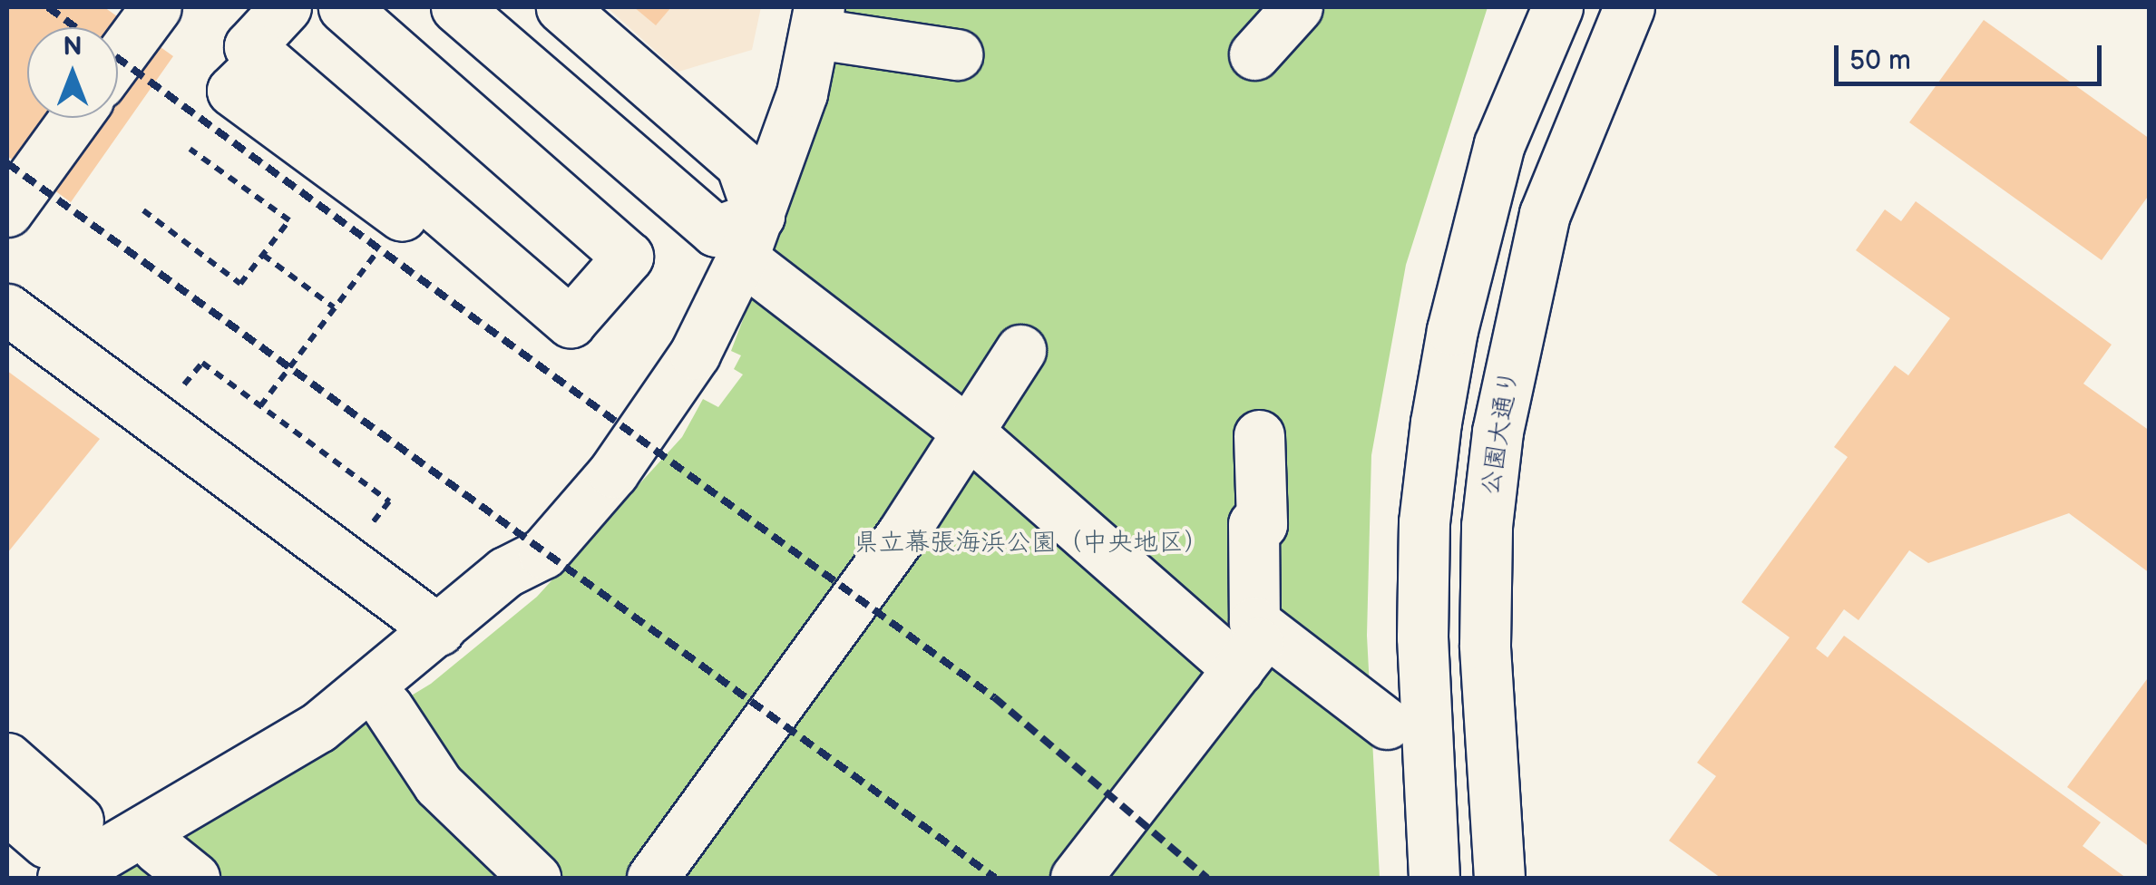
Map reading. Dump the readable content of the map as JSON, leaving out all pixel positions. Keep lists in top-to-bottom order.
{
  "streets": {
    "street": ["公園大通り"]
  },
  "parks": ["県立幕張海浜公園（中央地区）"],
  "scale_bar": "50 m",
  "north": "top"
}
